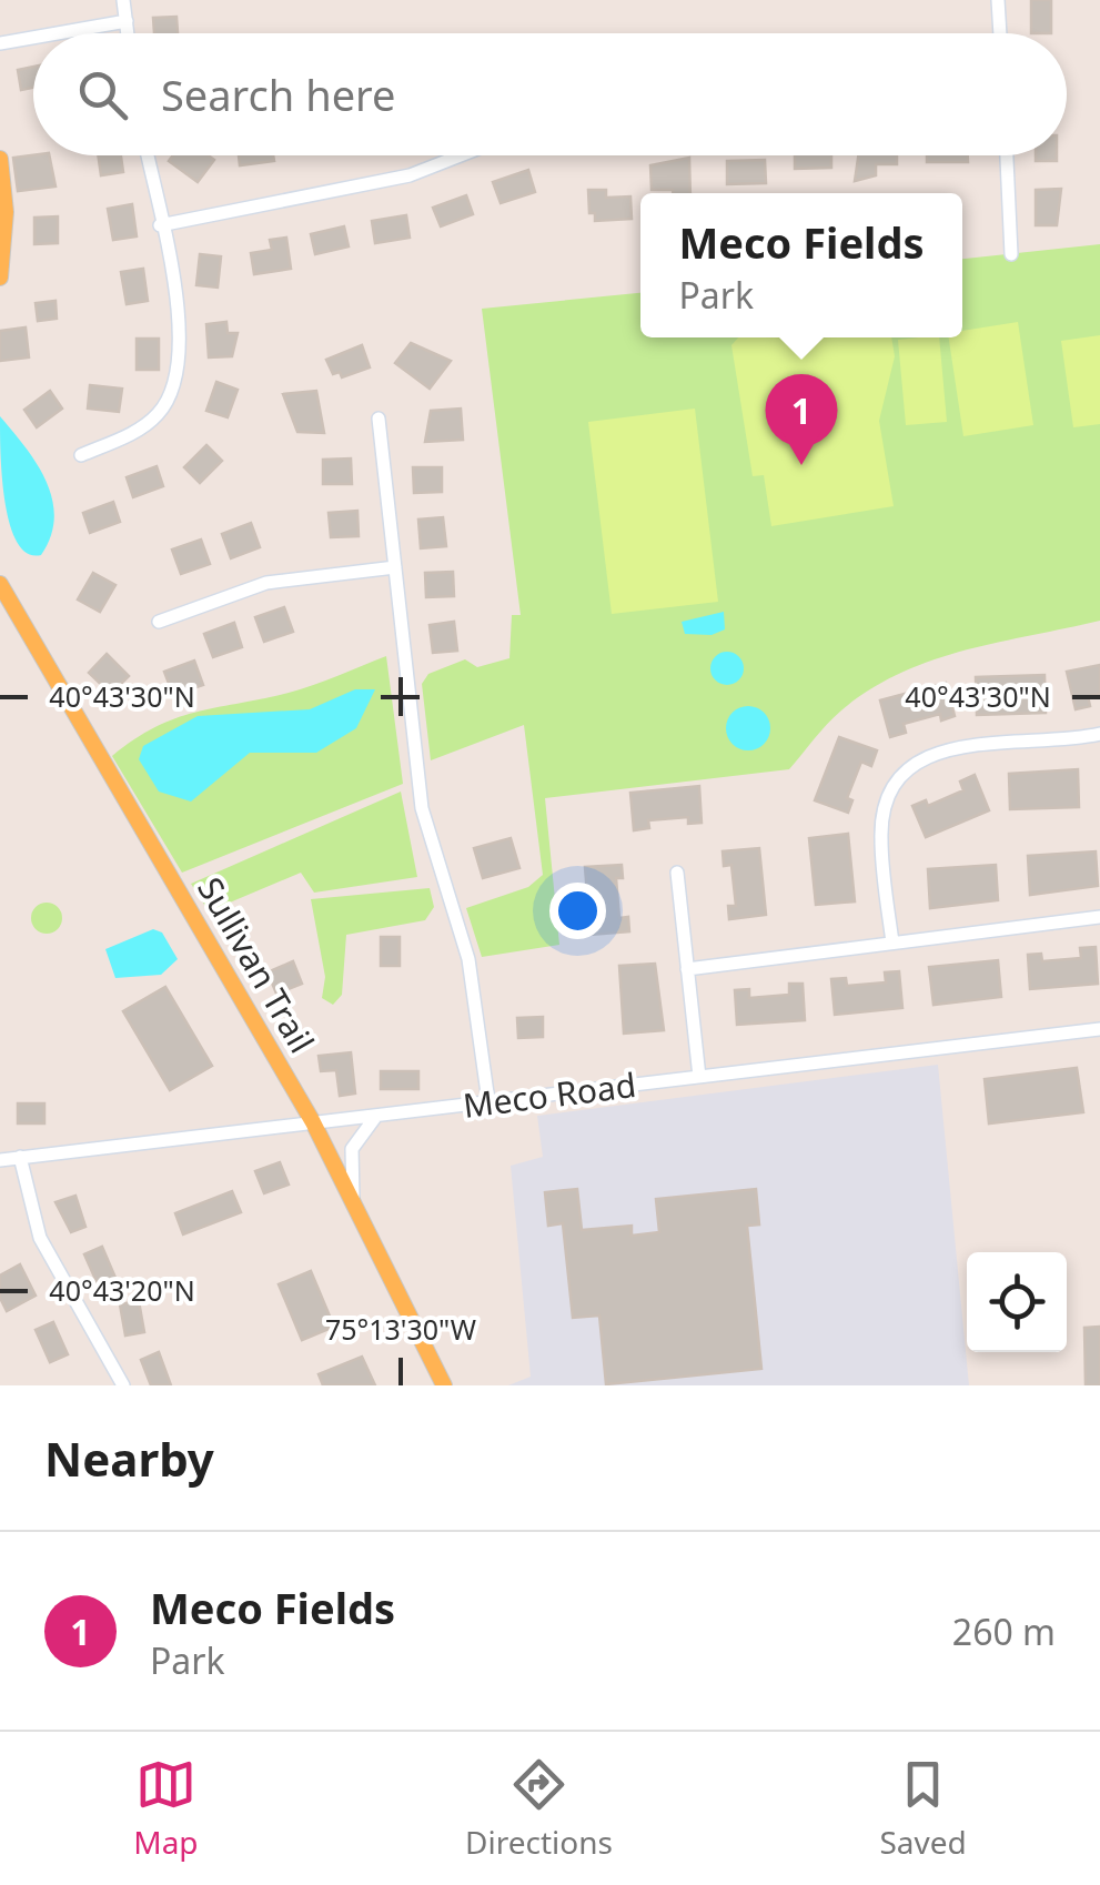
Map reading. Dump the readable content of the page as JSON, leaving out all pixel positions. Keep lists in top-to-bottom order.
{
  "streets": {
    "main road": ["Sullivan Trail"],
    "street": ["Meco Road"]
  },
  "crossings": [
    ["Sullivan Trail", "Meco Road"]
  ],
  "page": {
    "search": "Search here",
    "popup": ["Meco Fields", "Park"],
    "pins": "1",
    "heading": "Nearby",
    "list": [
      {
        "mark": "1",
        "name": "Meco Fields",
        "note": "Park",
        "value": "260 m"
      }
    ],
    "nav": ["Map", "Directions", "Saved"]
  },
  "coordinates": ["40°43'30\"N", "40°43'20\"N", "75°13'30\"W"]
}
